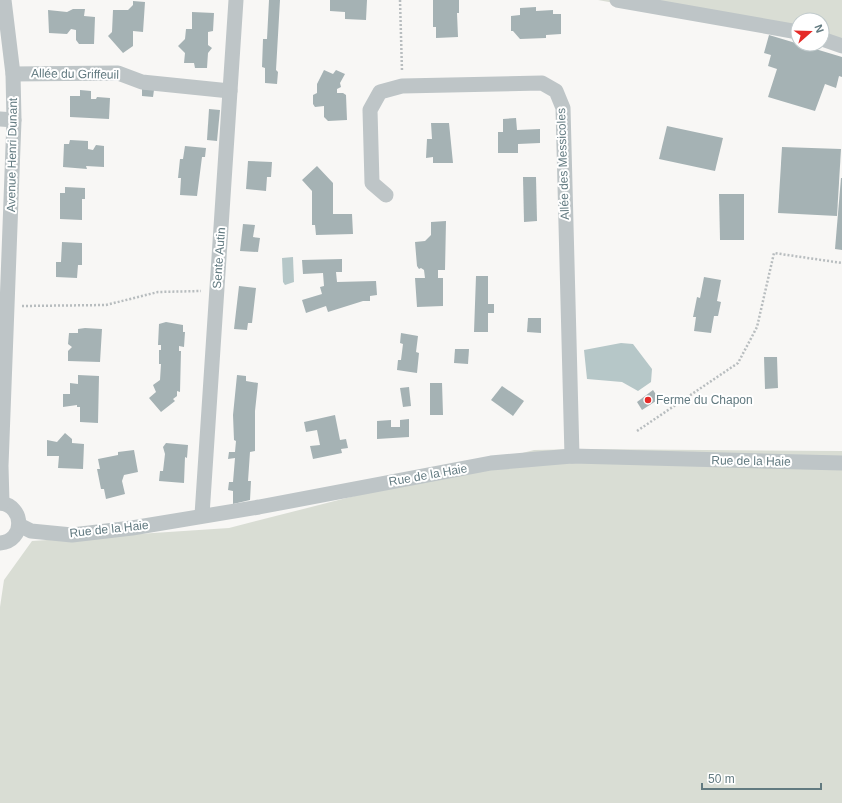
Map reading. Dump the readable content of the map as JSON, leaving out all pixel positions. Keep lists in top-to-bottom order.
{
  "streets": {
    "street": [
      "Allée du Griffeuil",
      "Avenue Henri Dunant",
      "Allée des Messicoles",
      "Sente Autin",
      "Rue de la Haie"
    ]
  },
  "crossings": [
    ["Allée du Griffeuil", "Avenue Henri Dunant"],
    ["Allée du Griffeuil", "Sente Autin"],
    ["Allée des Messicoles", "Rue de la Haie"],
    ["Sente Autin", "Rue de la Haie"]
  ],
  "places": ["Ferme du Chapon"],
  "scale_bar": "50 m",
  "north": "right"
}
